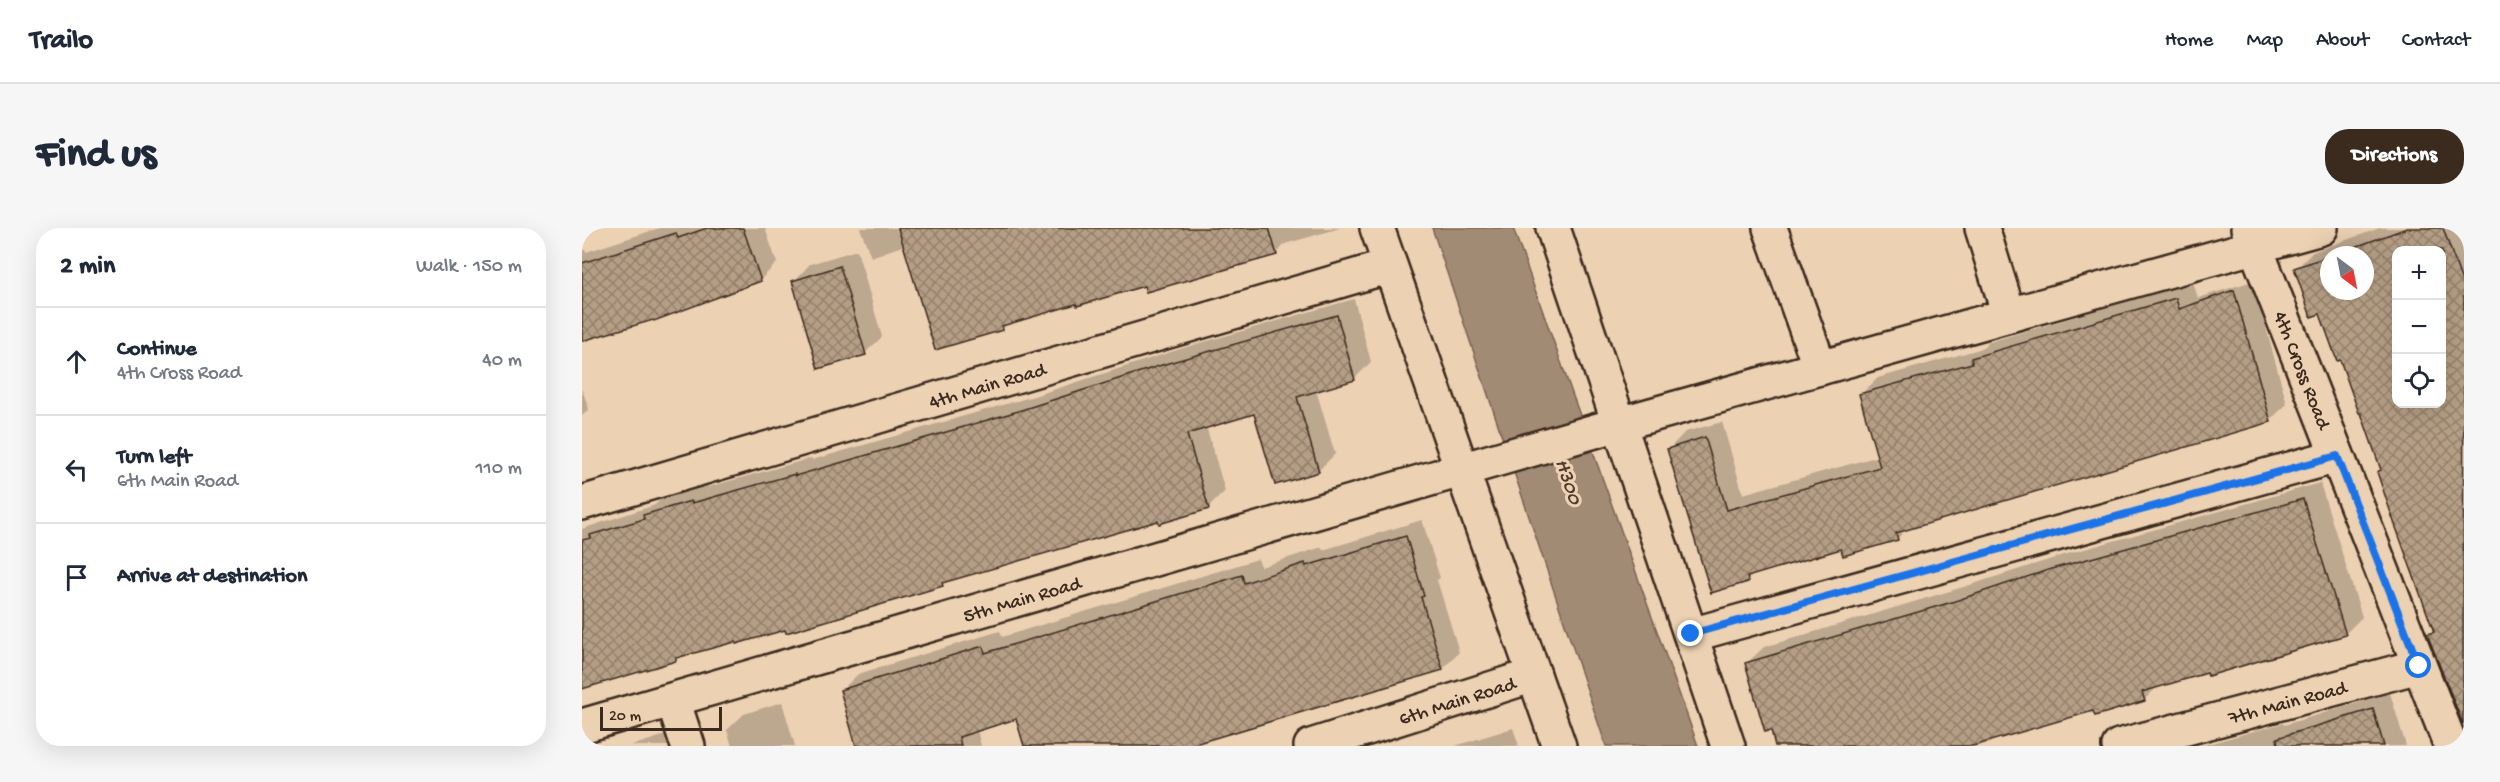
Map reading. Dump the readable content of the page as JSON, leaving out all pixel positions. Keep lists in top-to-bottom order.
{
  "streets": {
    "street": [
      "4th Cross Road",
      "4th Main Road",
      "5th Main Road",
      "6th Main Road",
      "7th Main Road"
    ]
  },
  "crossings": [
    ["4th Cross Road", "5th Main Road"],
    ["4th Cross Road", "7th Main Road"]
  ],
  "water": ["H300"],
  "scale_bar": "20 m",
  "north": "bottom right",
  "page": {
    "header": "Trailo",
    "nav": [
      "Home",
      "Map",
      "About",
      "Contact"
    ],
    "buttons": "Directions",
    "title": "Find us",
    "heading": ["2 min", "Walk · 150 m"],
    "map_buttons": ["+", "−"],
    "list": [
      ["Continue", "4th Cross Road", "40 m"],
      ["Turn left", "6th Main Road", "110 m"],
      "Arrive at destination"
    ],
    "scale": "20 m"
  }
}
